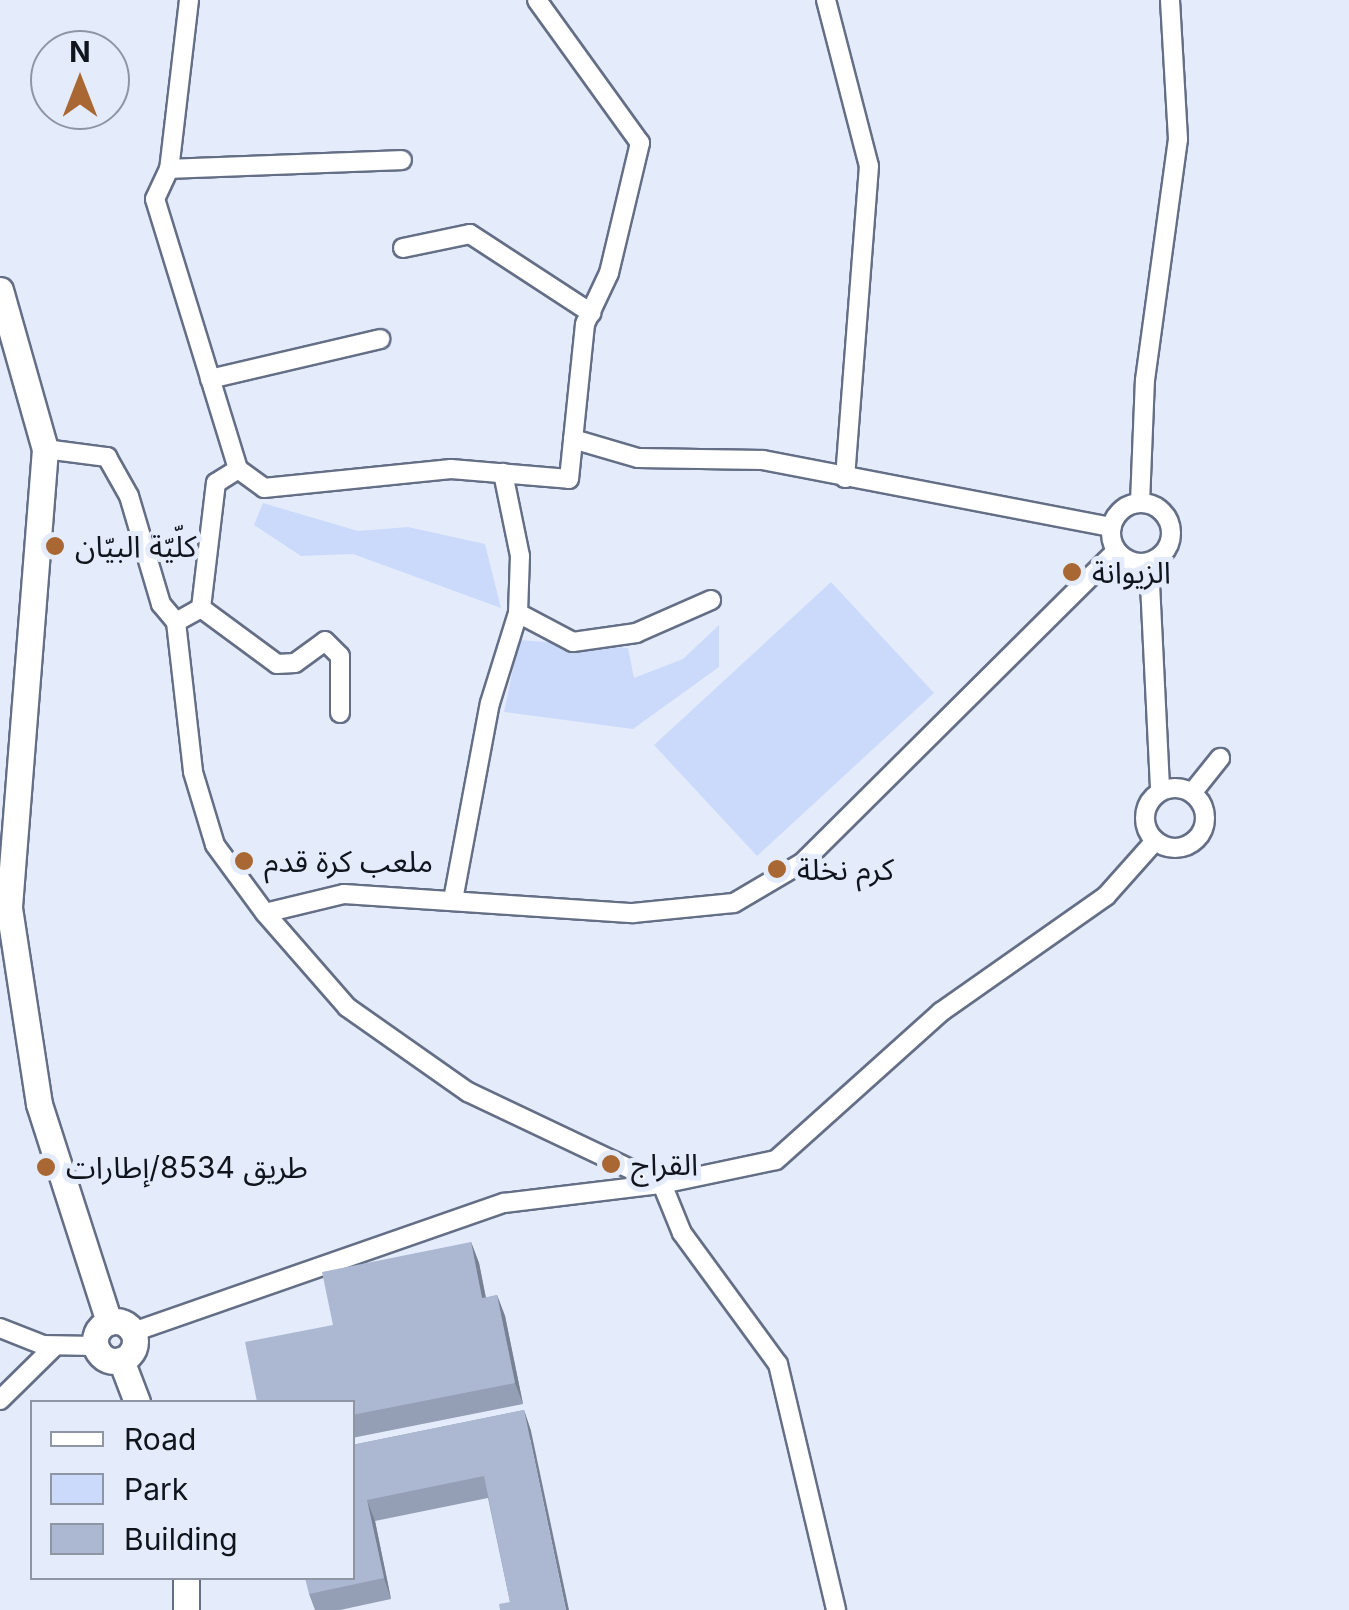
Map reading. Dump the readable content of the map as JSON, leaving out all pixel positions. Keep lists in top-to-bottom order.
{
  "places": [
    "كلّيّة البيّان",
    "الزيوانة",
    "ملعب كرة قدم",
    "كرم نخلة",
    "القراج",
    "طريق 8534/إطارات"
  ],
  "legend": ["Road", "Park", "Building"],
  "north": "top"
}
